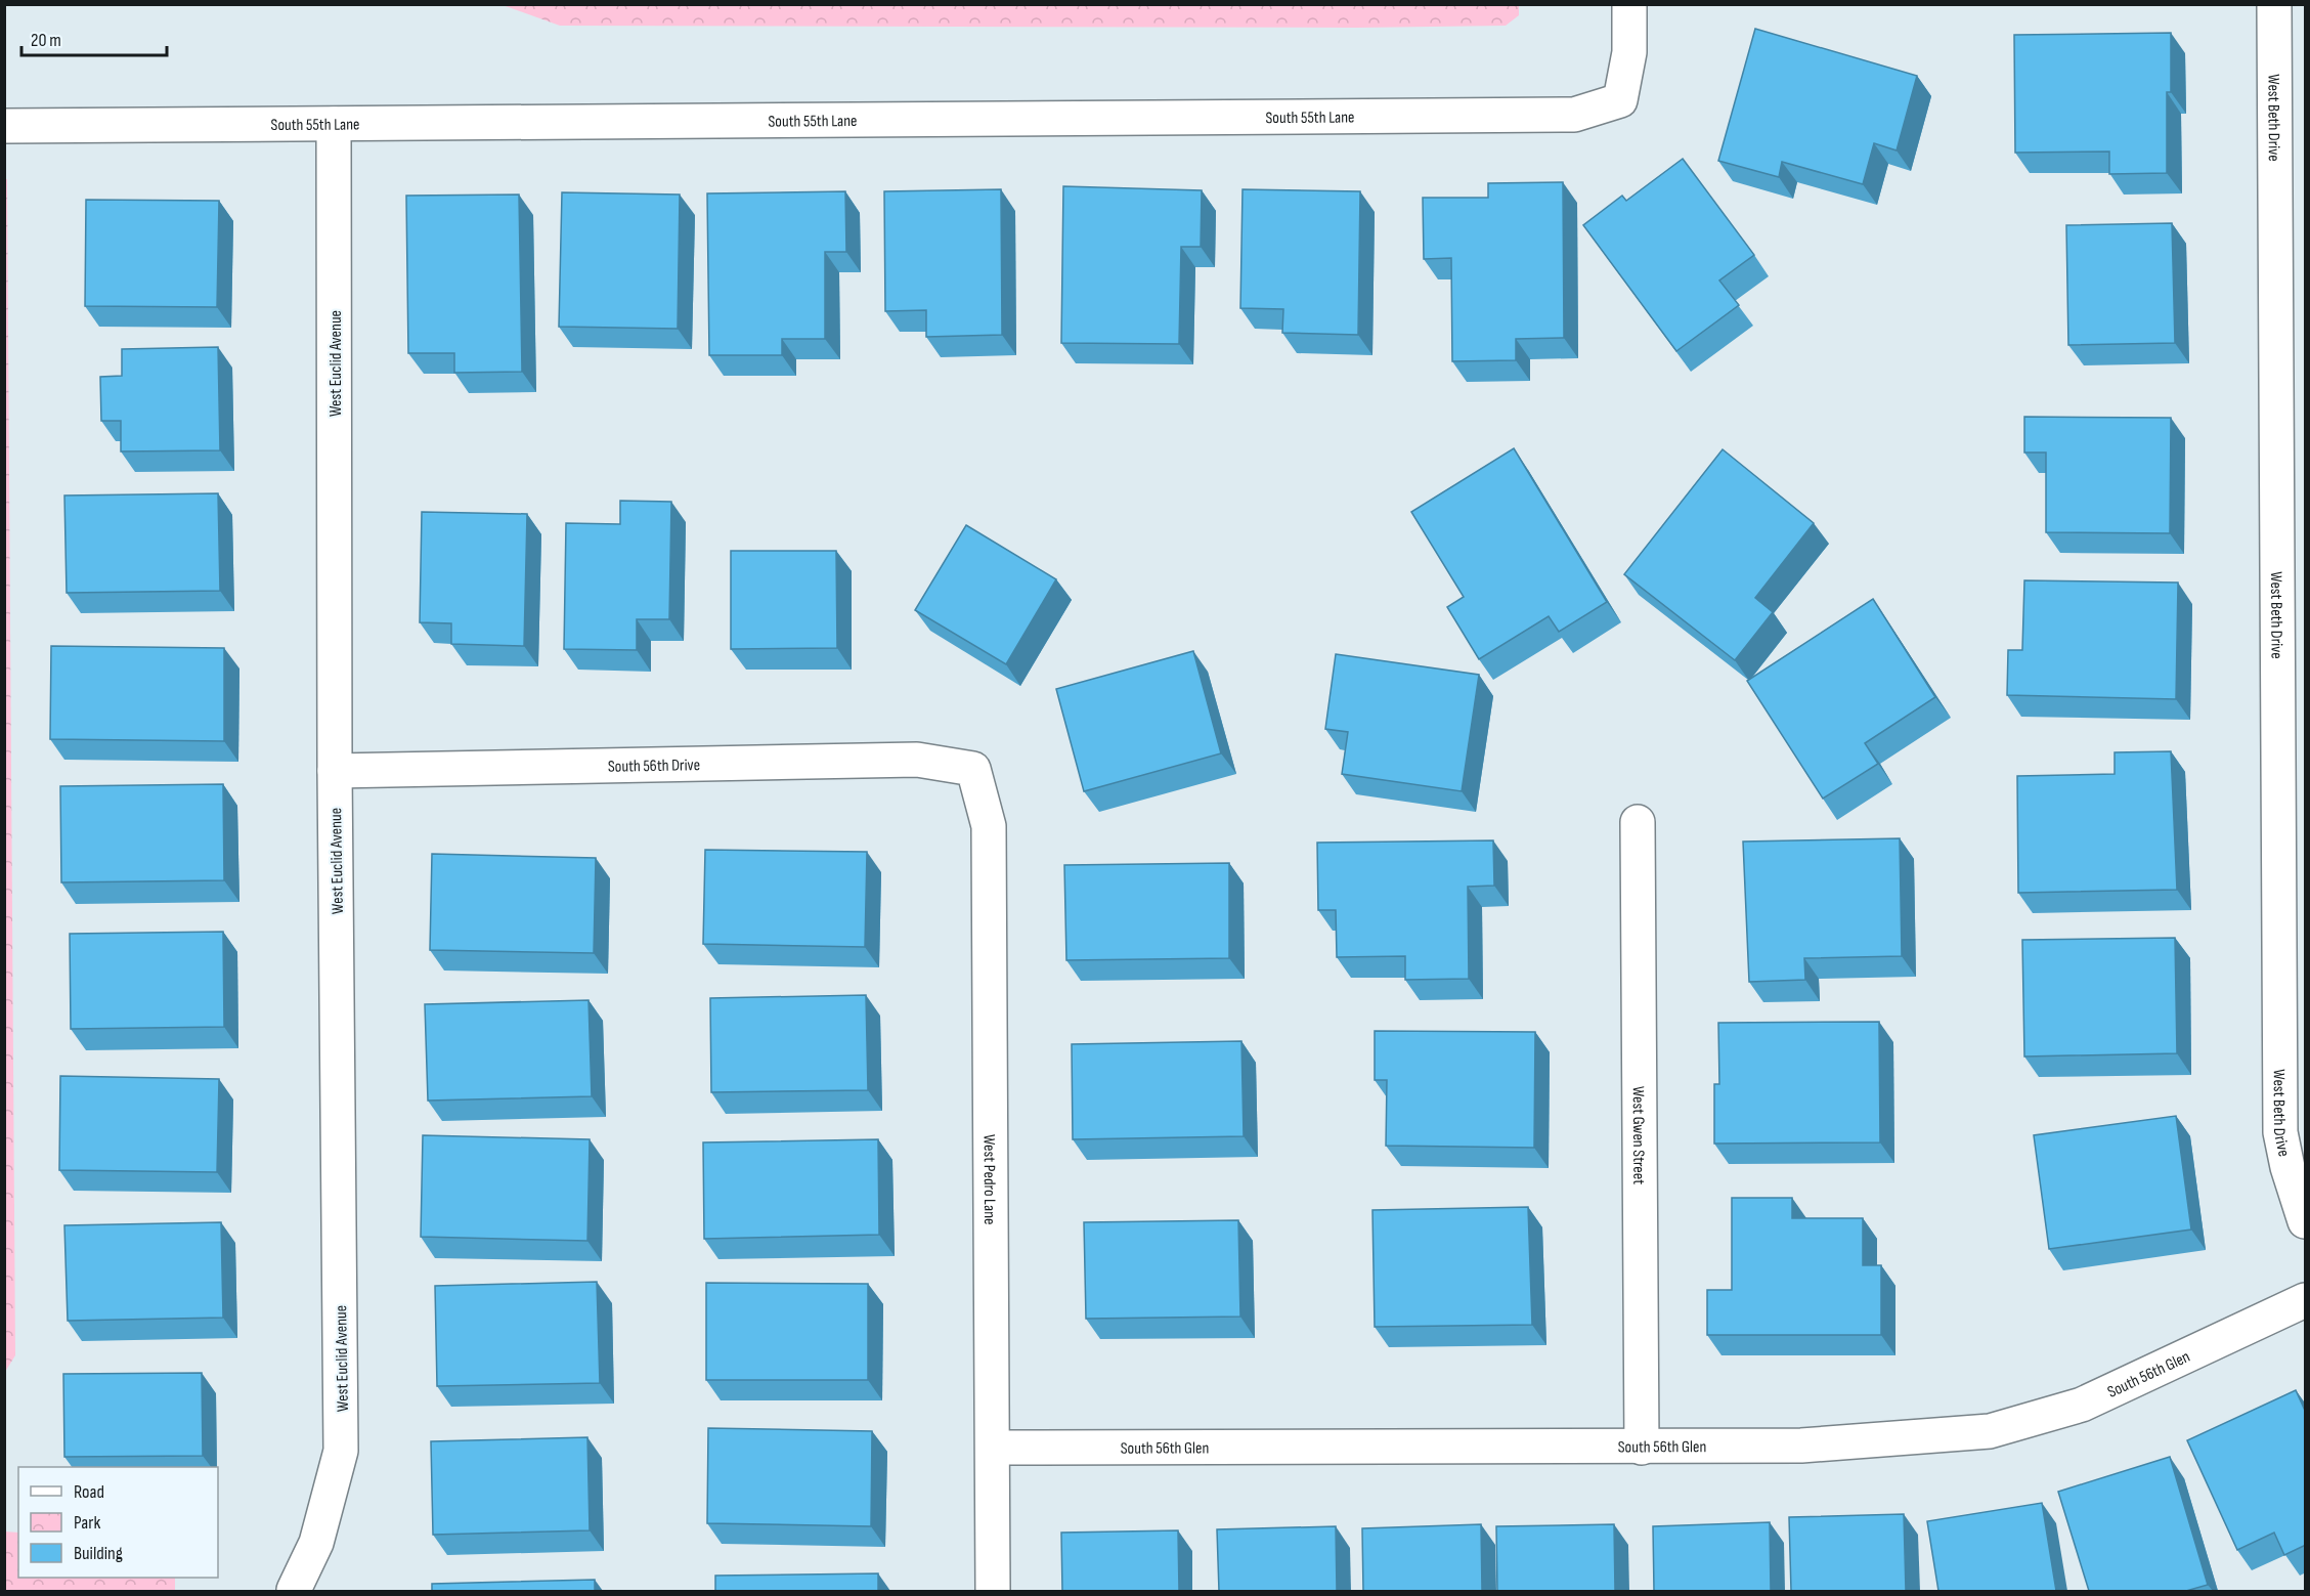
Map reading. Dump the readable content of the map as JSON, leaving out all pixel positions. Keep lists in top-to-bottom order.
{
  "streets": {
    "street": [
      "West Beth Drive",
      "South 55th Lane",
      "West Euclid Avenue",
      "South 56th Drive",
      "West Gwen Street",
      "West Pedro Lane",
      "South 56th Glen"
    ]
  },
  "crossings": [
    ["South 55th Lane", "West Euclid Avenue"],
    ["West Euclid Avenue", "South 56th Drive"],
    ["South 56th Drive", "West Pedro Lane"],
    ["West Gwen Street", "South 56th Glen"],
    ["West Pedro Lane", "South 56th Glen"]
  ],
  "legend": ["Road", "Park", "Building"],
  "scale_bar": "20 m"
}
